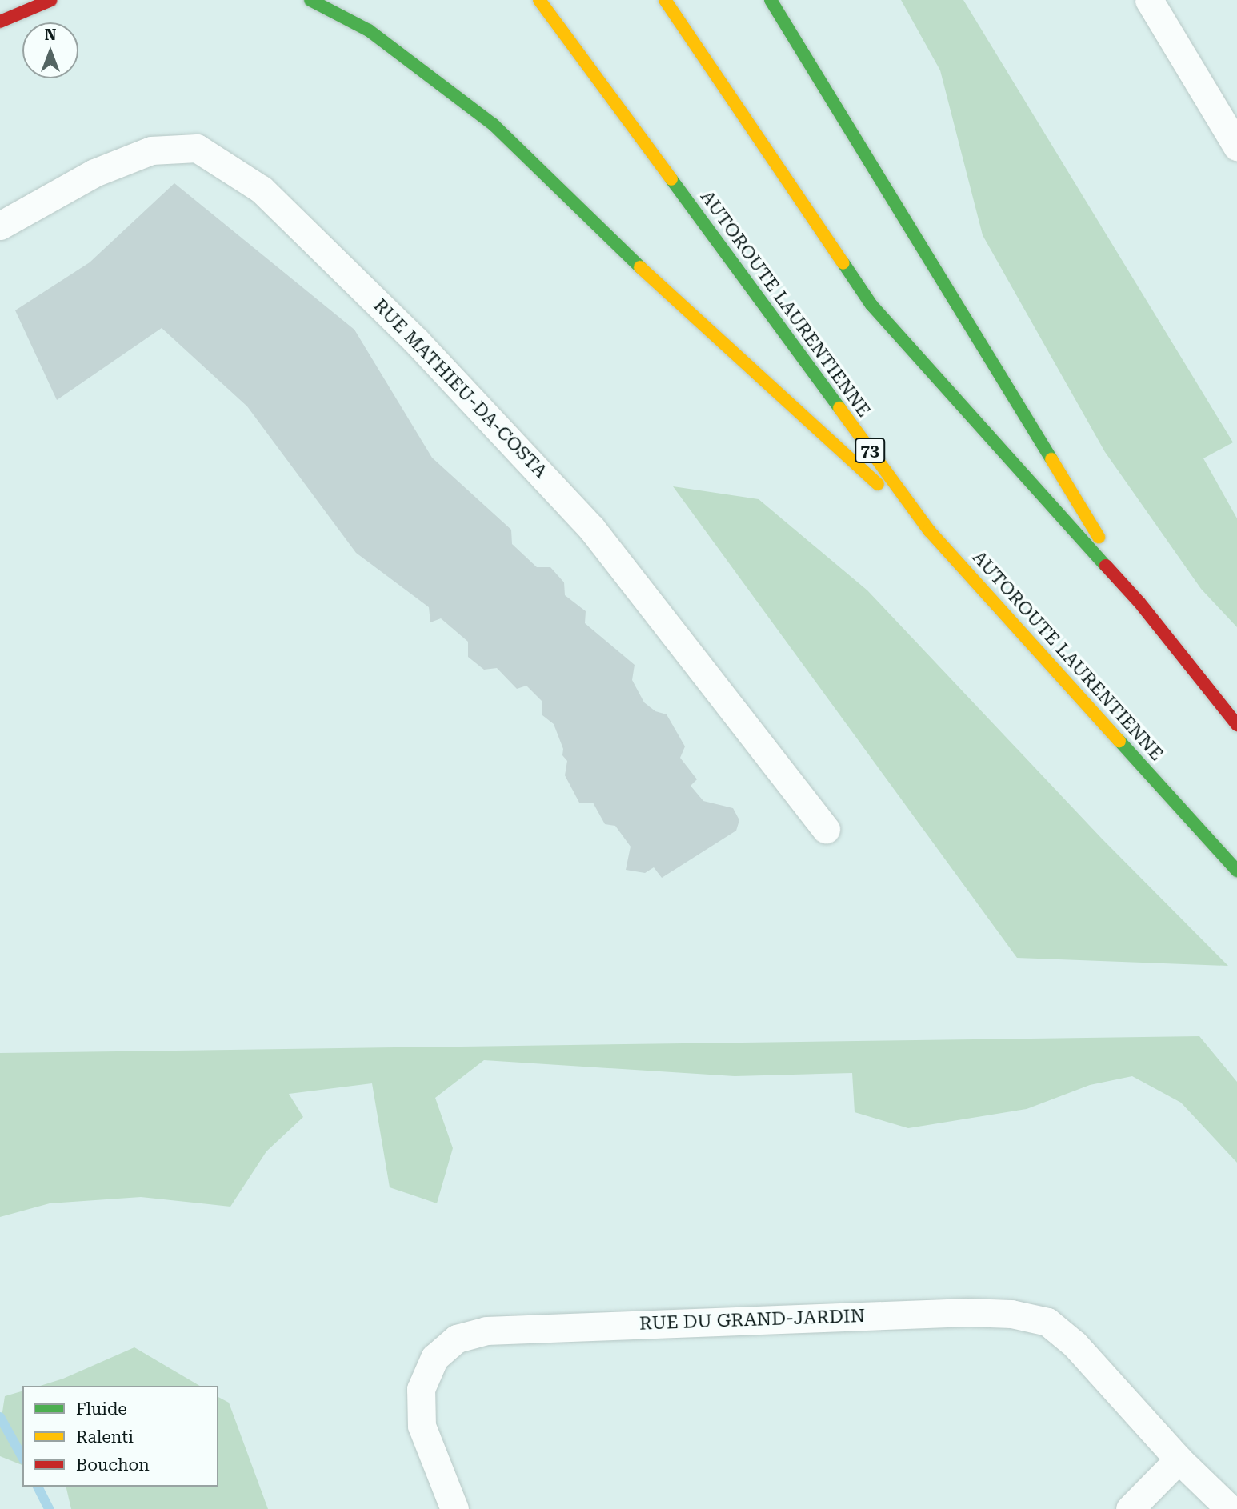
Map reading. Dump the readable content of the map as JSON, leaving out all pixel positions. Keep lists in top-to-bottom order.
{
  "streets": {
    "highway": ["AUTOROUTE LAURENTIENNE", "73"],
    "street": ["RUE MATHIEU-DA-COSTA", "RUE DU GRAND-JARDIN"]
  },
  "legend": ["Fluide", "Ralenti", "Bouchon"],
  "north": "top"
}
